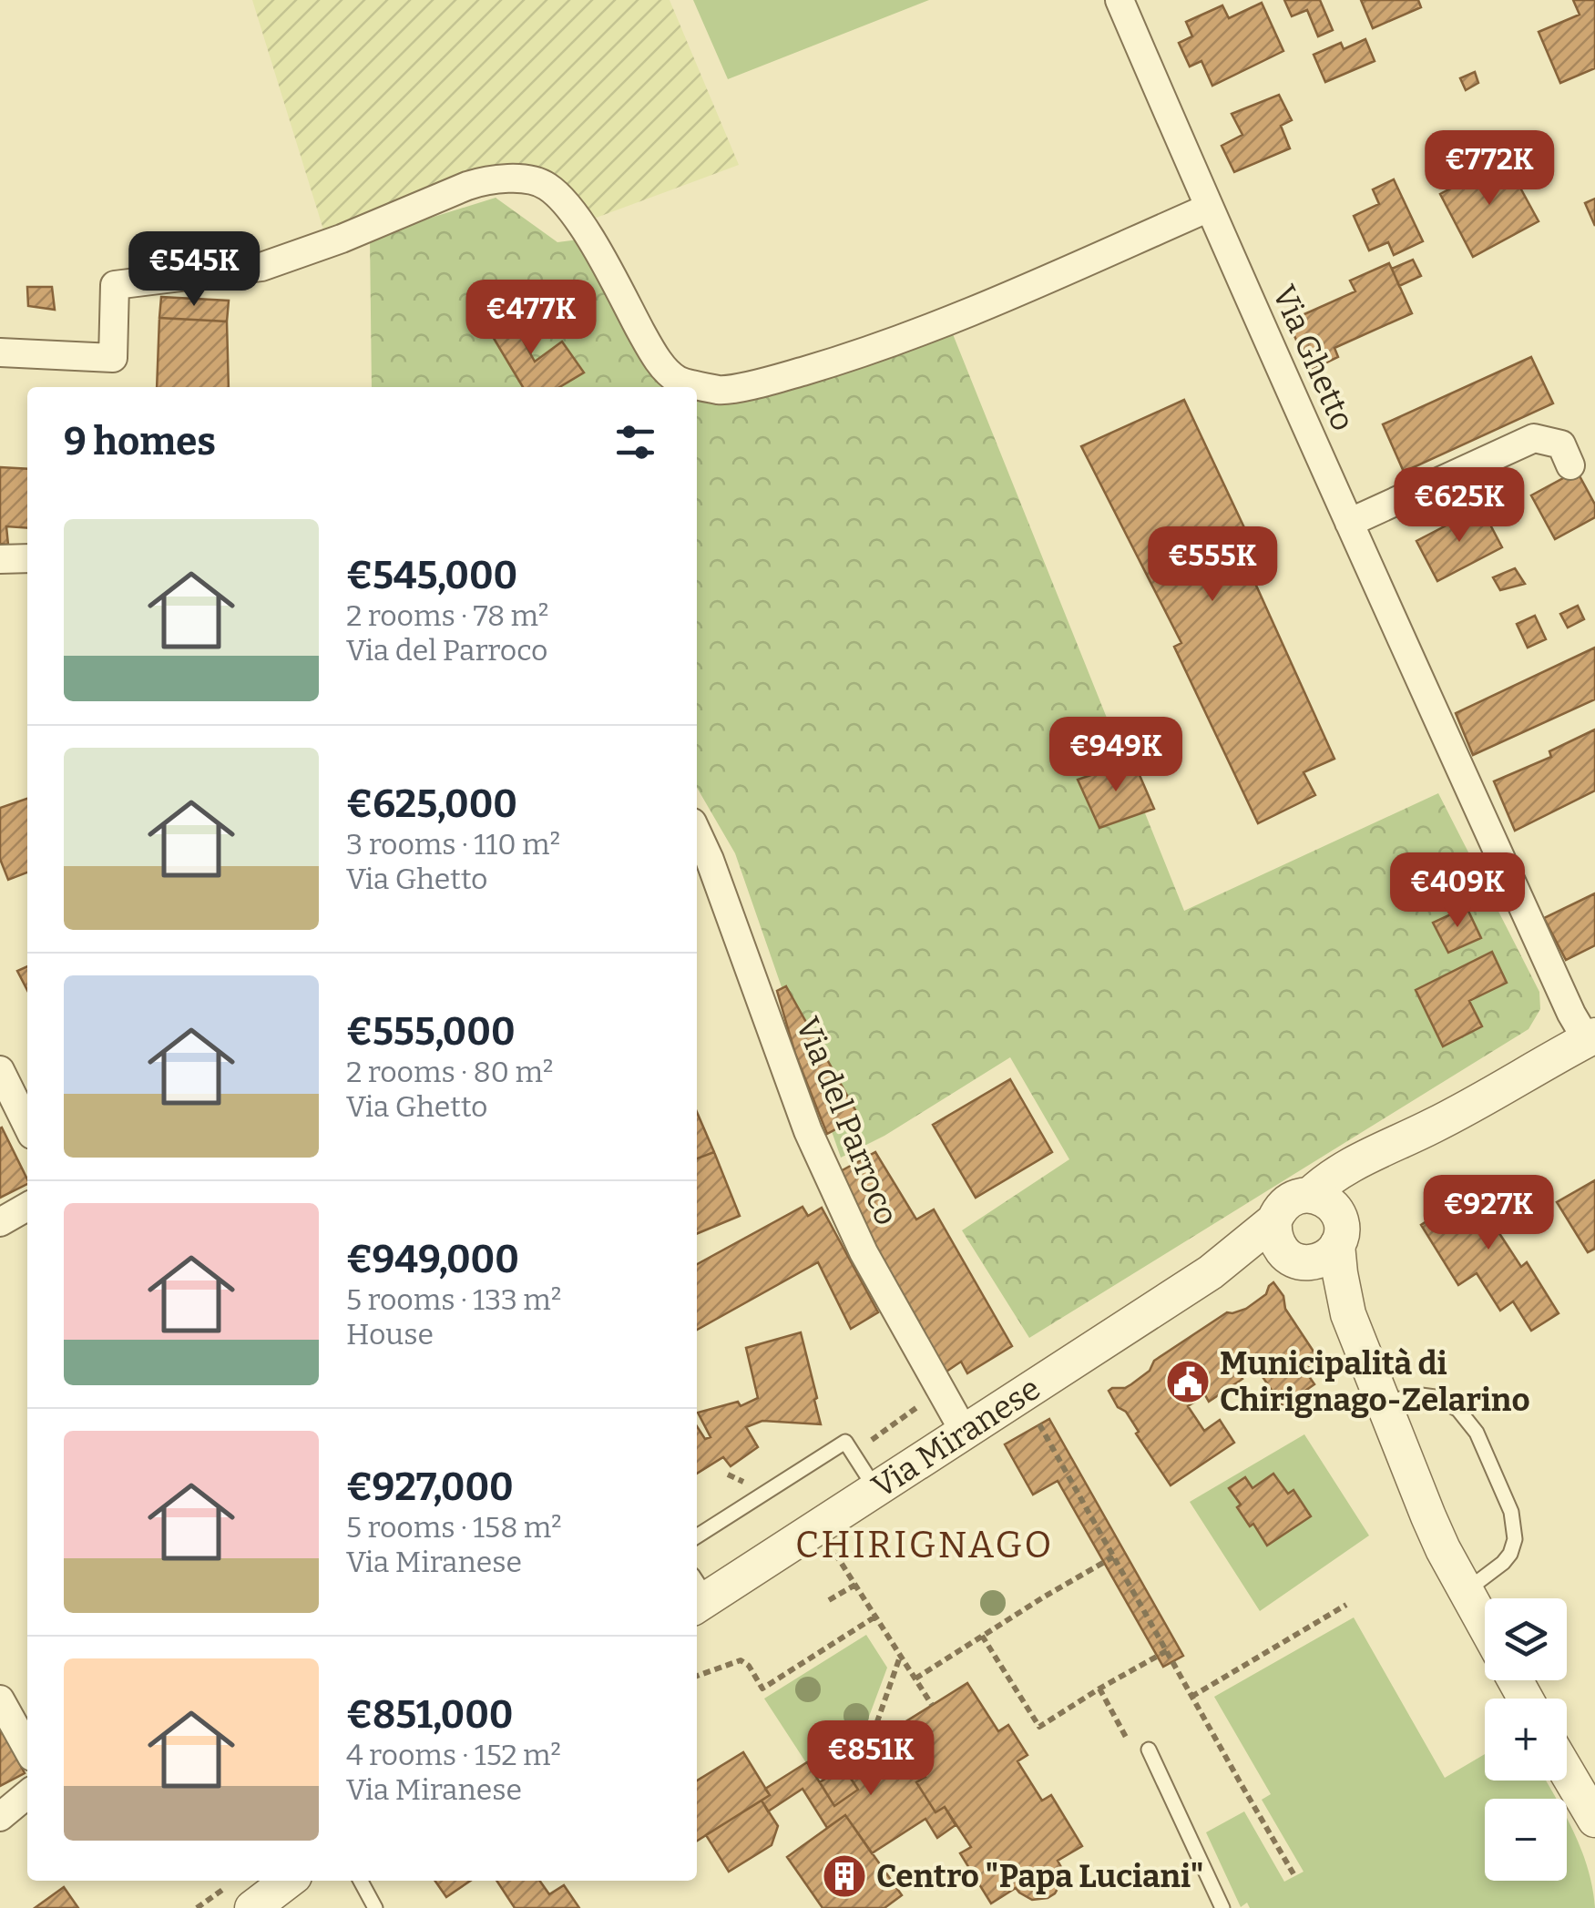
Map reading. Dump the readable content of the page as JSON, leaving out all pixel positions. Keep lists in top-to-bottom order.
{
  "streets": {
    "street": ["Via Ghetto", "Via del Parroco", "Via Miranese"]
  },
  "crossings": [
    ["Via Ghetto", "Via Miranese"],
    ["Via del Parroco", "Via Miranese"]
  ],
  "districts": ["CHIRIGNAGO"],
  "places": {
    "public building": ["Municipalità di Chirignago-Zelarino"],
    "building": ["Centro \"Papa Luciani\""]
  },
  "page": {
    "price": [
      "€772K",
      "€545K",
      "€477K",
      "€625K",
      "€555K",
      "€949K",
      "€409K",
      "€927K",
      "€851K"
    ],
    "heading": "9 homes",
    "list": [
      {
        "name": "€545,000",
        "note": "2 rooms · 78 m² · Via del Parroco"
      },
      {
        "name": "€625,000",
        "note": "3 rooms · 110 m² · Via Ghetto"
      },
      {
        "name": "€555,000",
        "note": "2 rooms · 80 m² · Via Ghetto"
      },
      {
        "name": "€949,000",
        "note": "5 rooms · 133 m² · House"
      },
      {
        "name": "€927,000",
        "note": "5 rooms · 158 m² · Via Miranese"
      },
      {
        "name": "€851,000",
        "note": "4 rooms · 152 m² · Via Miranese"
      }
    ],
    "map_buttons": ["+", "−"]
  }
}
